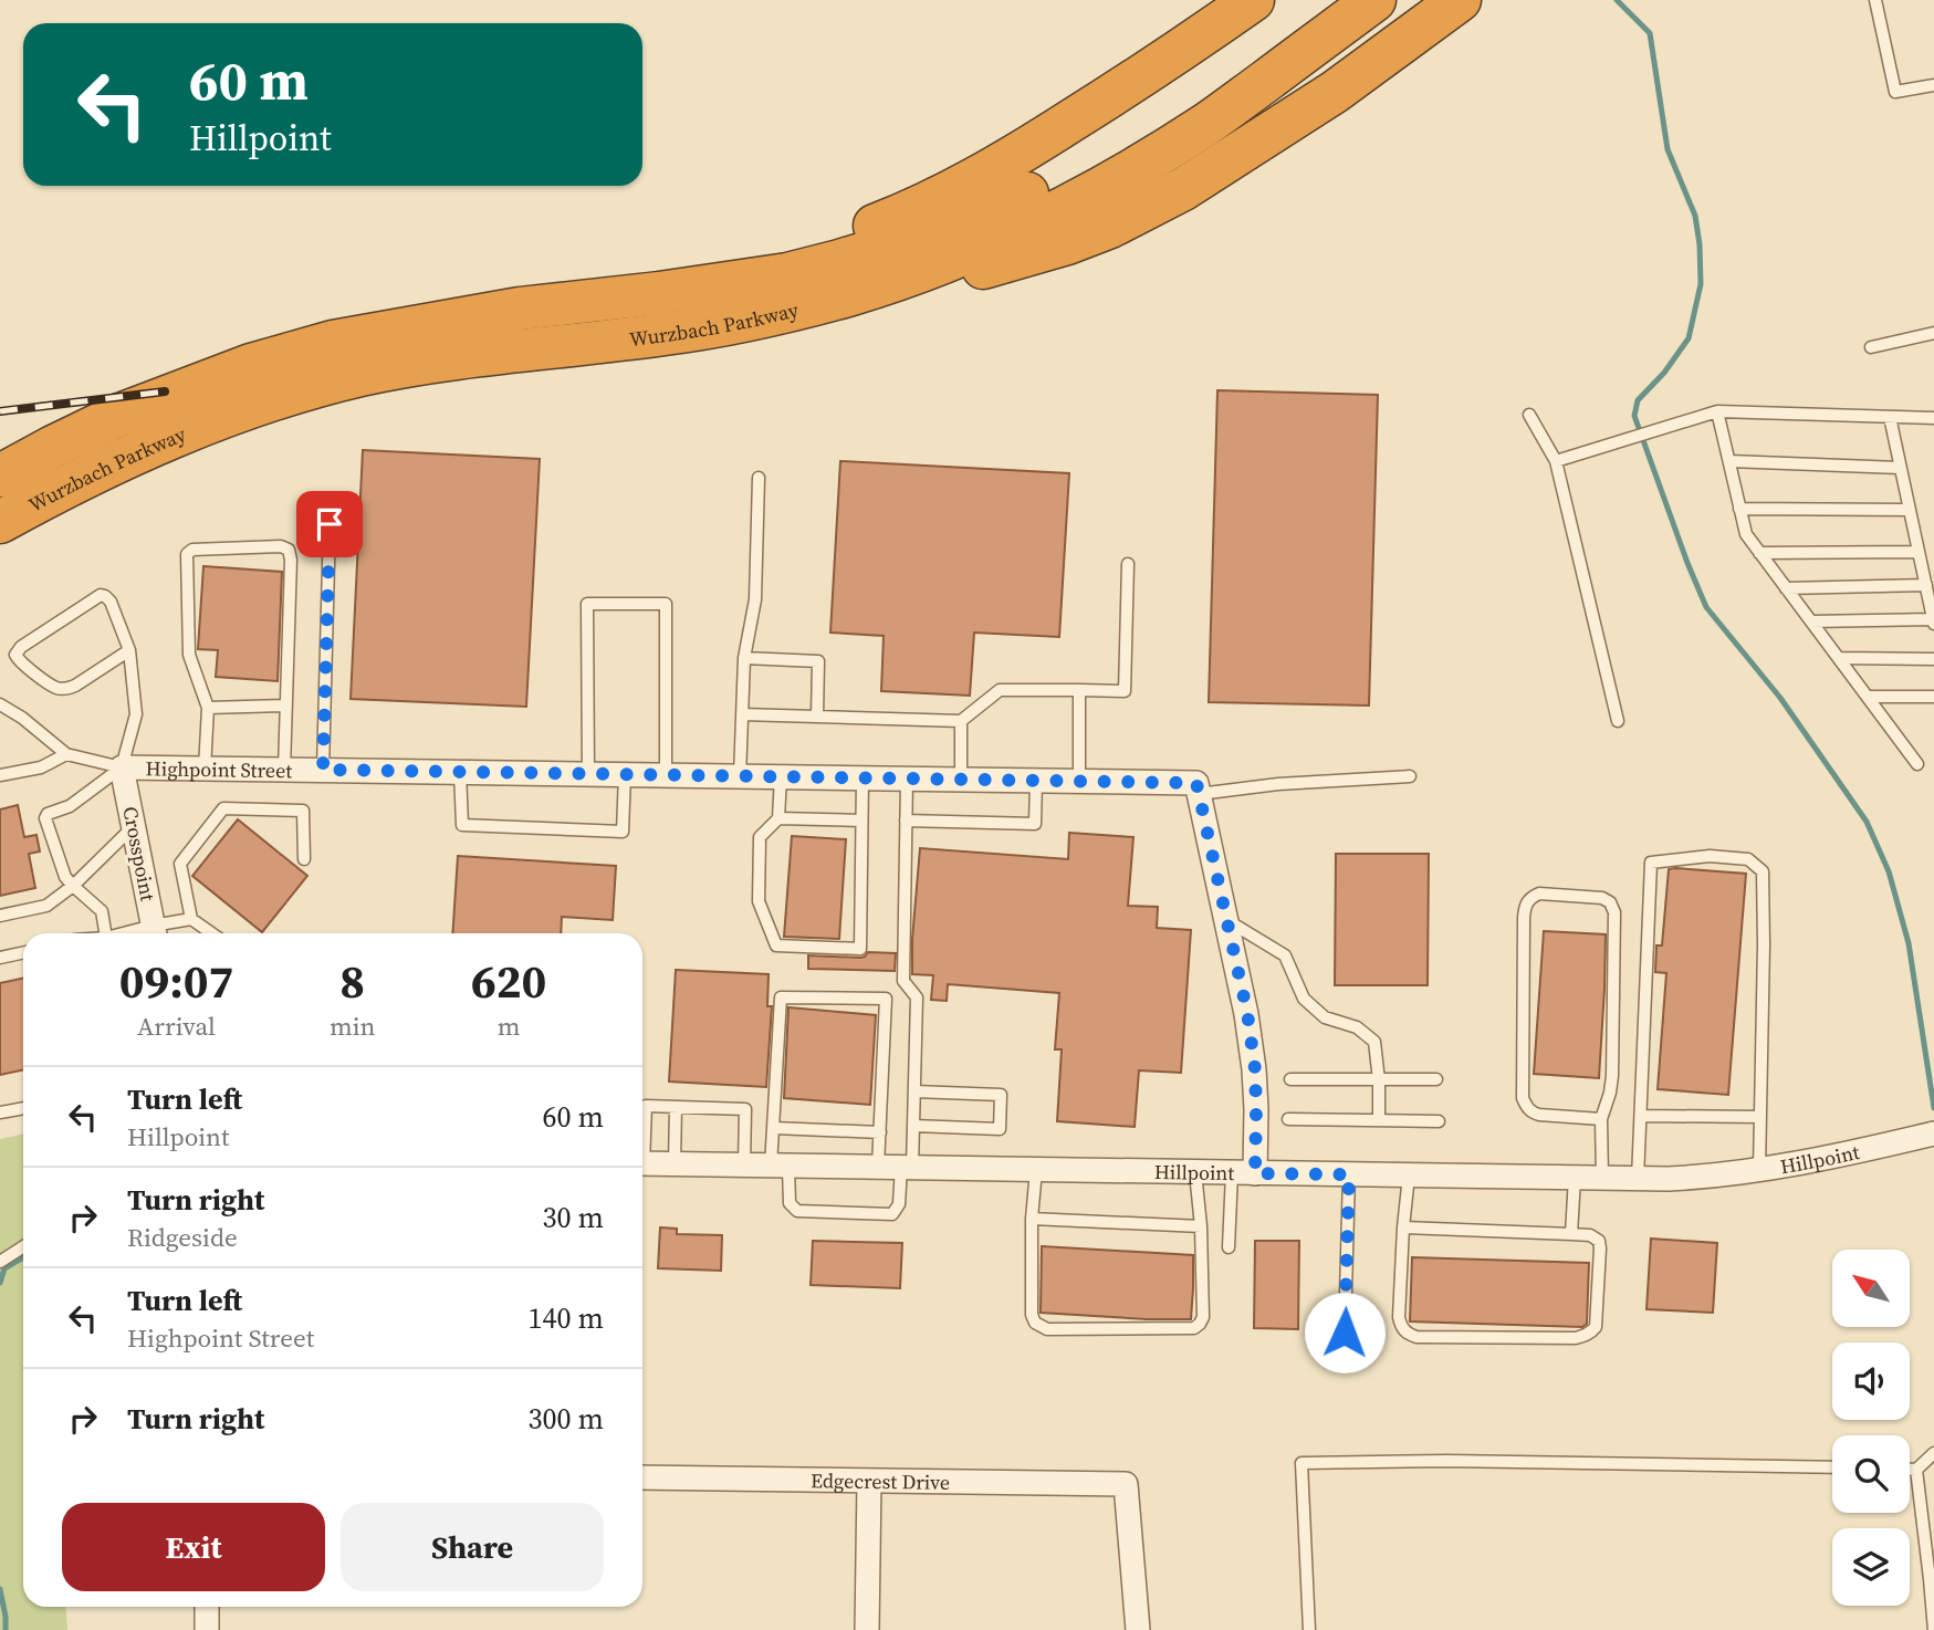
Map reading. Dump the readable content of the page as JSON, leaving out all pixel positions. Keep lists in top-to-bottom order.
{
  "streets": {
    "highway": ["Wurzbach Parkway"],
    "street": [
      "Highpoint Street",
      "Crosspoint",
      "Hillpoint",
      "Edgecrest Drive"
    ]
  },
  "crossings": [
    ["Highpoint Street", "Crosspoint"]
  ],
  "north": "top left",
  "page": {
    "turn": ["60 m", "Hillpoint"],
    "eta": [
      "09:07",
      "Arrival",
      "8",
      "min",
      "620",
      "m"
    ],
    "list": [
      {
        "name": "Turn left",
        "note": "Hillpoint",
        "value": "60 m"
      },
      {
        "name": "Turn right",
        "note": "Ridgeside",
        "value": "30 m"
      },
      {
        "name": "Turn left",
        "note": "Highpoint Street",
        "value": "140 m"
      },
      {
        "name": "Turn right",
        "value": "300 m"
      }
    ],
    "buttons": ["Exit", "Share"]
  }
}
